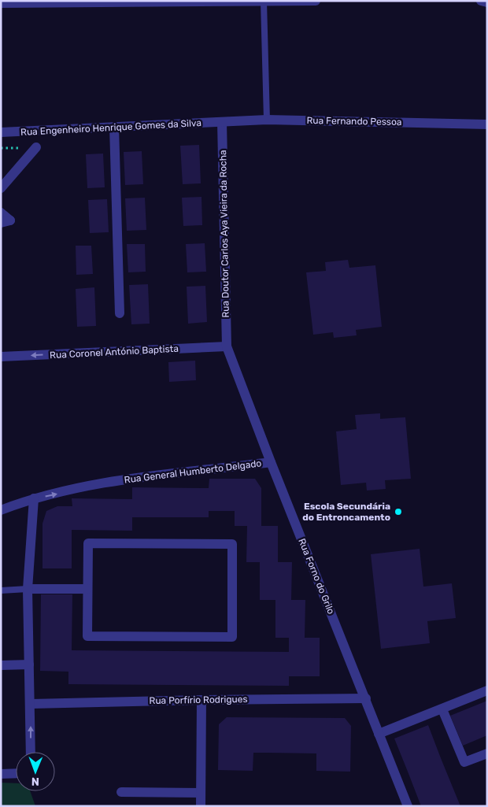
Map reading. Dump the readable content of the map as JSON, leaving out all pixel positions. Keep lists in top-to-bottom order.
{
  "streets": {
    "street": [
      "Rua Fernando Pessoa",
      "Rua Engenheiro Henrique Gomes da Silva",
      "Rua Doutor Carlos Aya Vieira da Rocha",
      "Rua Coronel António Baptista",
      "Rua General Humberto Delgado",
      "Rua Forno do Grilo",
      "Rua Porfírio Rodrigues"
    ]
  },
  "crossings": [
    ["Rua Fernando Pessoa", "Rua Engenheiro Henrique Gomes da Silva"],
    ["Rua Fernando Pessoa", "Rua Doutor Carlos Aya Vieira da Rocha"],
    ["Rua Engenheiro Henrique Gomes da Silva", "Rua Doutor Carlos Aya Vieira da Rocha"],
    ["Rua Doutor Carlos Aya Vieira da Rocha", "Rua Coronel António Baptista"],
    ["Rua Doutor Carlos Aya Vieira da Rocha", "Rua Forno do Grilo"],
    ["Rua Coronel António Baptista", "Rua Forno do Grilo"],
    ["Rua General Humberto Delgado", "Rua Forno do Grilo"],
    ["Rua Forno do Grilo", "Rua Porfírio Rodrigues"]
  ],
  "one_way": ["Rua Coronel António Baptista", "Rua General Humberto Delgado"],
  "places": ["Escola Secundária do Entroncamento"],
  "north": "bottom"
}
